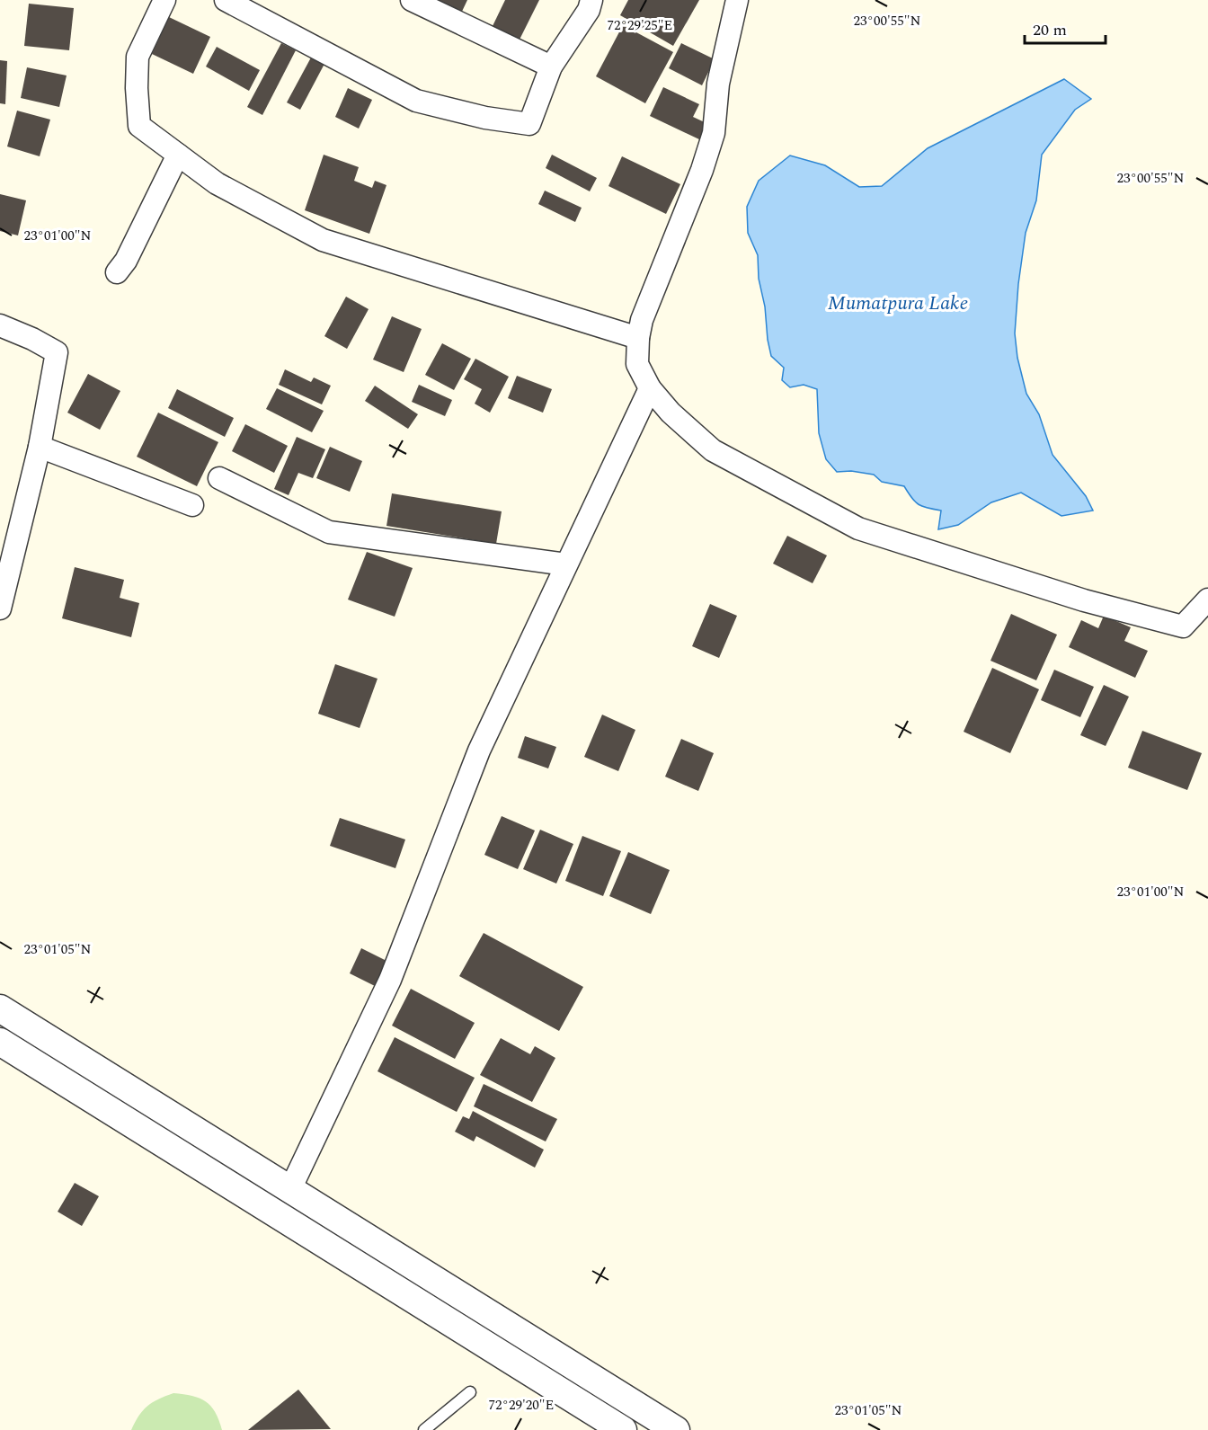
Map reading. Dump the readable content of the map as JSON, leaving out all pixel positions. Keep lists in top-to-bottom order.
{
  "water": ["Mumatpura Lake"],
  "scale_bar": "20 m",
  "coordinates": [
    "23°00'55\"N",
    "72°29'25\"E",
    "23°01'00\"N",
    "23°01'05\"N",
    "72°29'20\"E"
  ]
}
